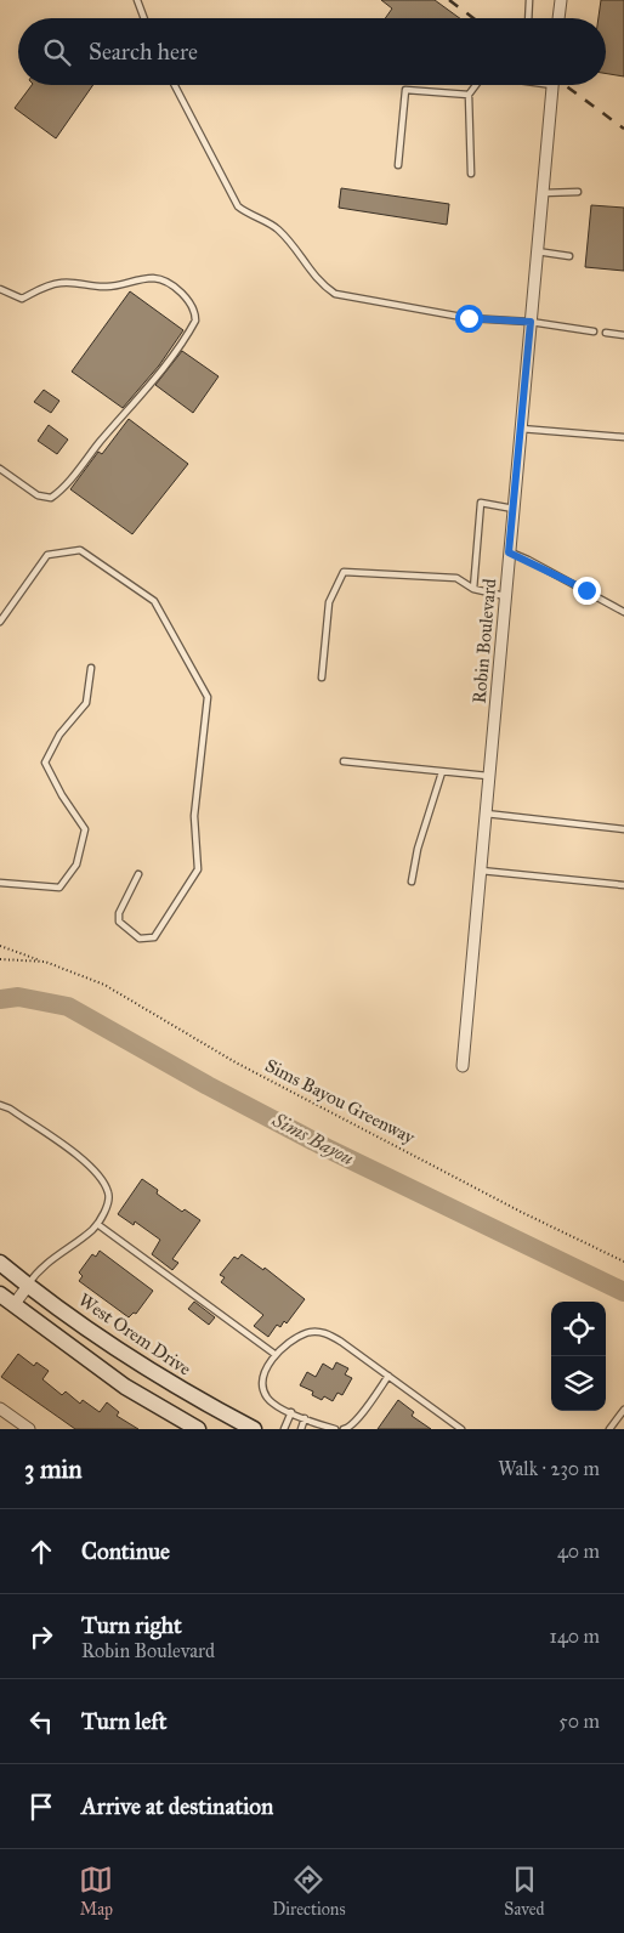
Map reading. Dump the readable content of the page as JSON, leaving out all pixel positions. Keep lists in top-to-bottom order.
{
  "streets": {
    "main road": ["West Orem Drive"],
    "street": ["Robin Boulevard"],
    "path": ["Sims Bayou Greenway"]
  },
  "water": ["Sims Bayou"],
  "page": {
    "search": "Search here",
    "heading": ["3 min", "Walk · 230 m"],
    "list": [
      ["Continue", "40 m"],
      ["Turn right", "Robin Boulevard", "140 m"],
      ["Turn left", "50 m"],
      "Arrive at destination"
    ],
    "nav": ["Map", "Directions", "Saved"]
  }
}
